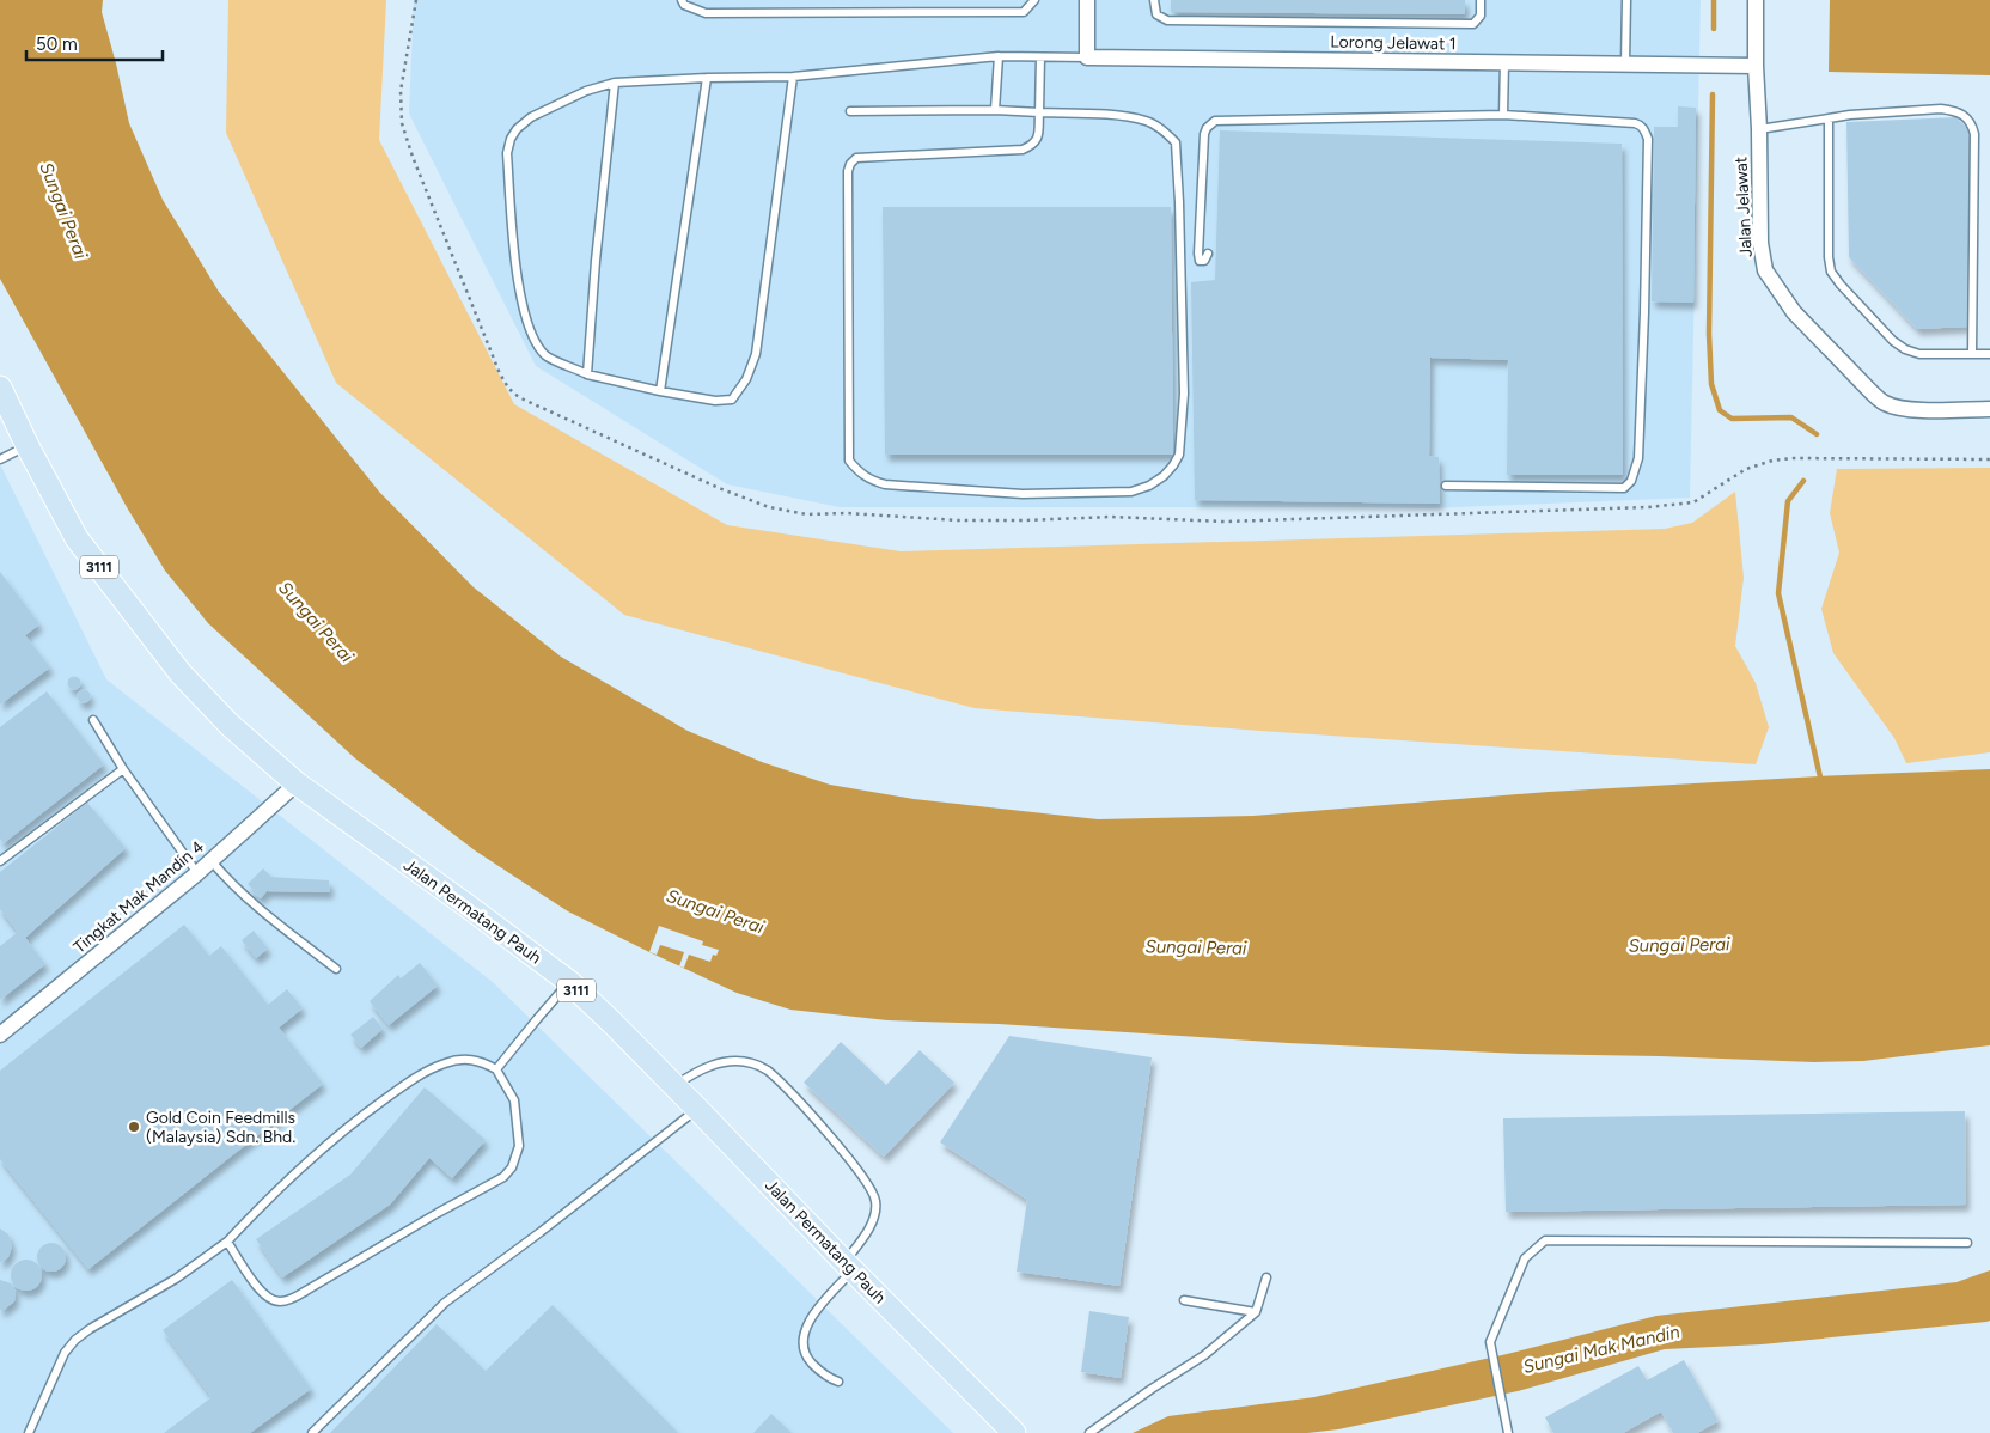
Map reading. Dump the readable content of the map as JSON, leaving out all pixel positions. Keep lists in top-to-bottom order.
{
  "streets": {
    "main road": ["3111", "Jalan Permatang Pauh"],
    "street": ["Lorong Jelawat 1", "Jalan Jelawat", "Tingkat Mak Mandin 4"]
  },
  "crossings": [
    ["Lorong Jelawat 1", "Jalan Jelawat"],
    ["Tingkat Mak Mandin 4", "Jalan Permatang Pauh"]
  ],
  "water": ["Sungai Perai", "Sungai Mak Mandin"],
  "places": ["Gold Coin Feedmills (Malaysia) Sdn. Bhd."],
  "scale_bar": "50 m"
}
